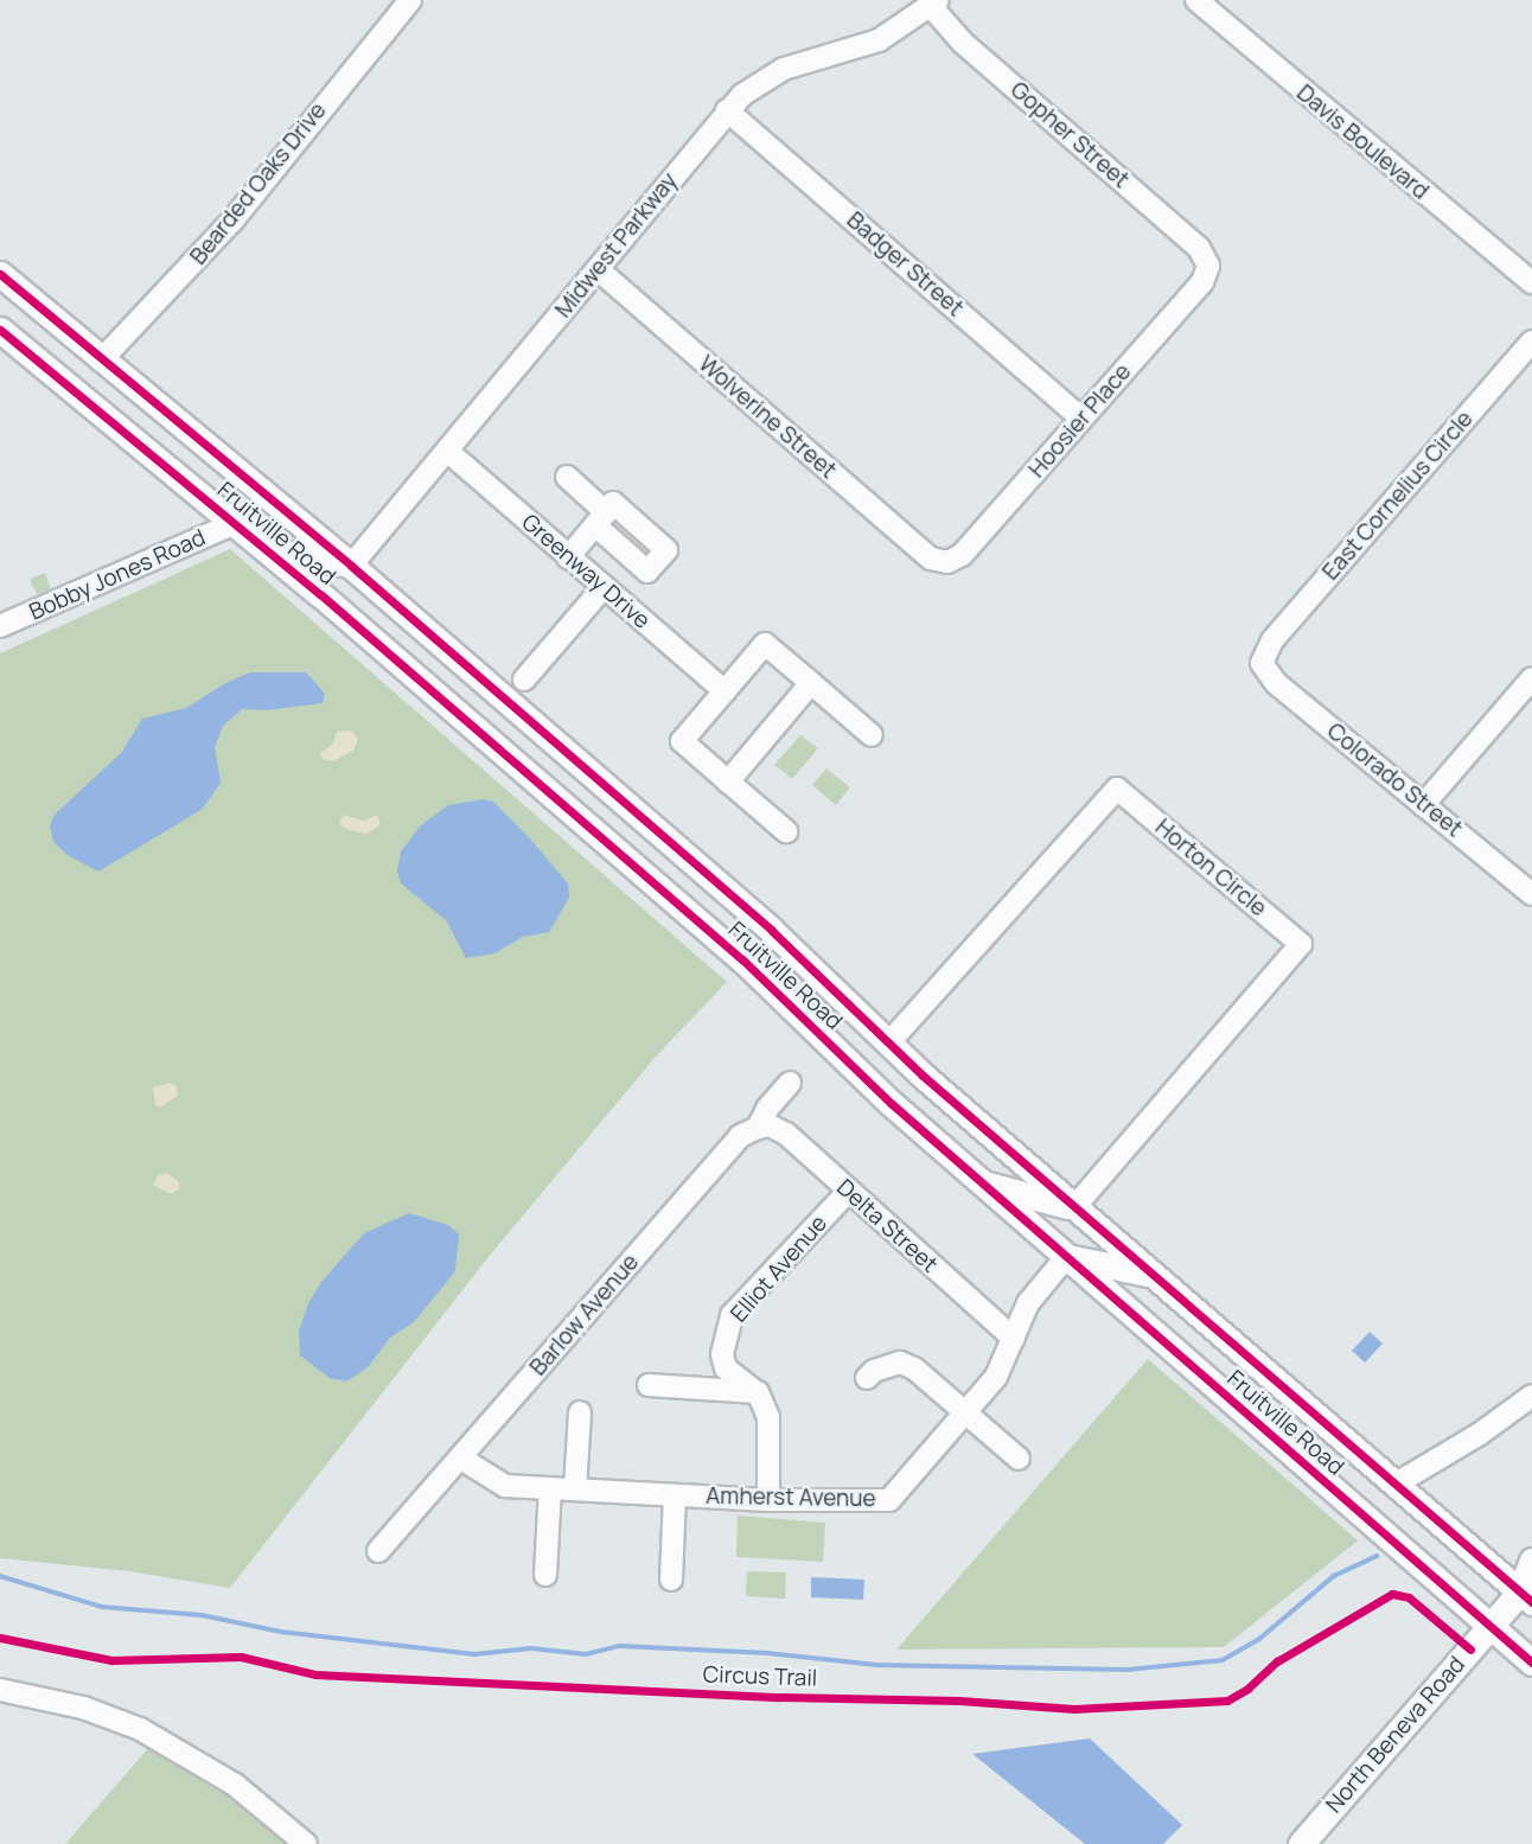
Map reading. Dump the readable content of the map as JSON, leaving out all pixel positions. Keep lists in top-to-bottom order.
{
  "streets": {
    "main road": ["Fruitville Road", "North Beneva Road"],
    "street": [
      "Gopher Street",
      "Davis Boulevard",
      "Bearded Oaks Drive",
      "Midwest Parkway",
      "Badger Street",
      "Wolverine Street",
      "Hoosier Place",
      "East Cornelius Circle",
      "Greenway Drive",
      "Bobby Jones Road",
      "Colorado Street",
      "Horton Circle",
      "Delta Street",
      "Elliot Avenue",
      "Barlow Avenue",
      "Amherst Avenue"
    ],
    "cycle path": ["Circus Trail"]
  },
  "crossings": [
    ["Gopher Street", "Midwest Parkway"],
    ["Gopher Street", "Hoosier Place"],
    ["Bearded Oaks Drive", "Fruitville Road"],
    ["Midwest Parkway", "Badger Street"],
    ["Midwest Parkway", "Wolverine Street"],
    ["Midwest Parkway", "Fruitville Road"],
    ["Midwest Parkway", "Greenway Drive"],
    ["Badger Street", "Hoosier Place"],
    ["Wolverine Street", "Hoosier Place"],
    ["East Cornelius Circle", "Colorado Street"],
    ["Fruitville Road", "Bobby Jones Road"],
    ["Fruitville Road", "Horton Circle"],
    ["Fruitville Road", "Amherst Avenue"],
    ["Fruitville Road", "North Beneva Road"],
    ["Delta Street", "Elliot Avenue"],
    ["Delta Street", "Barlow Avenue"],
    ["Delta Street", "Amherst Avenue"],
    ["Barlow Avenue", "Amherst Avenue"]
  ]
}
